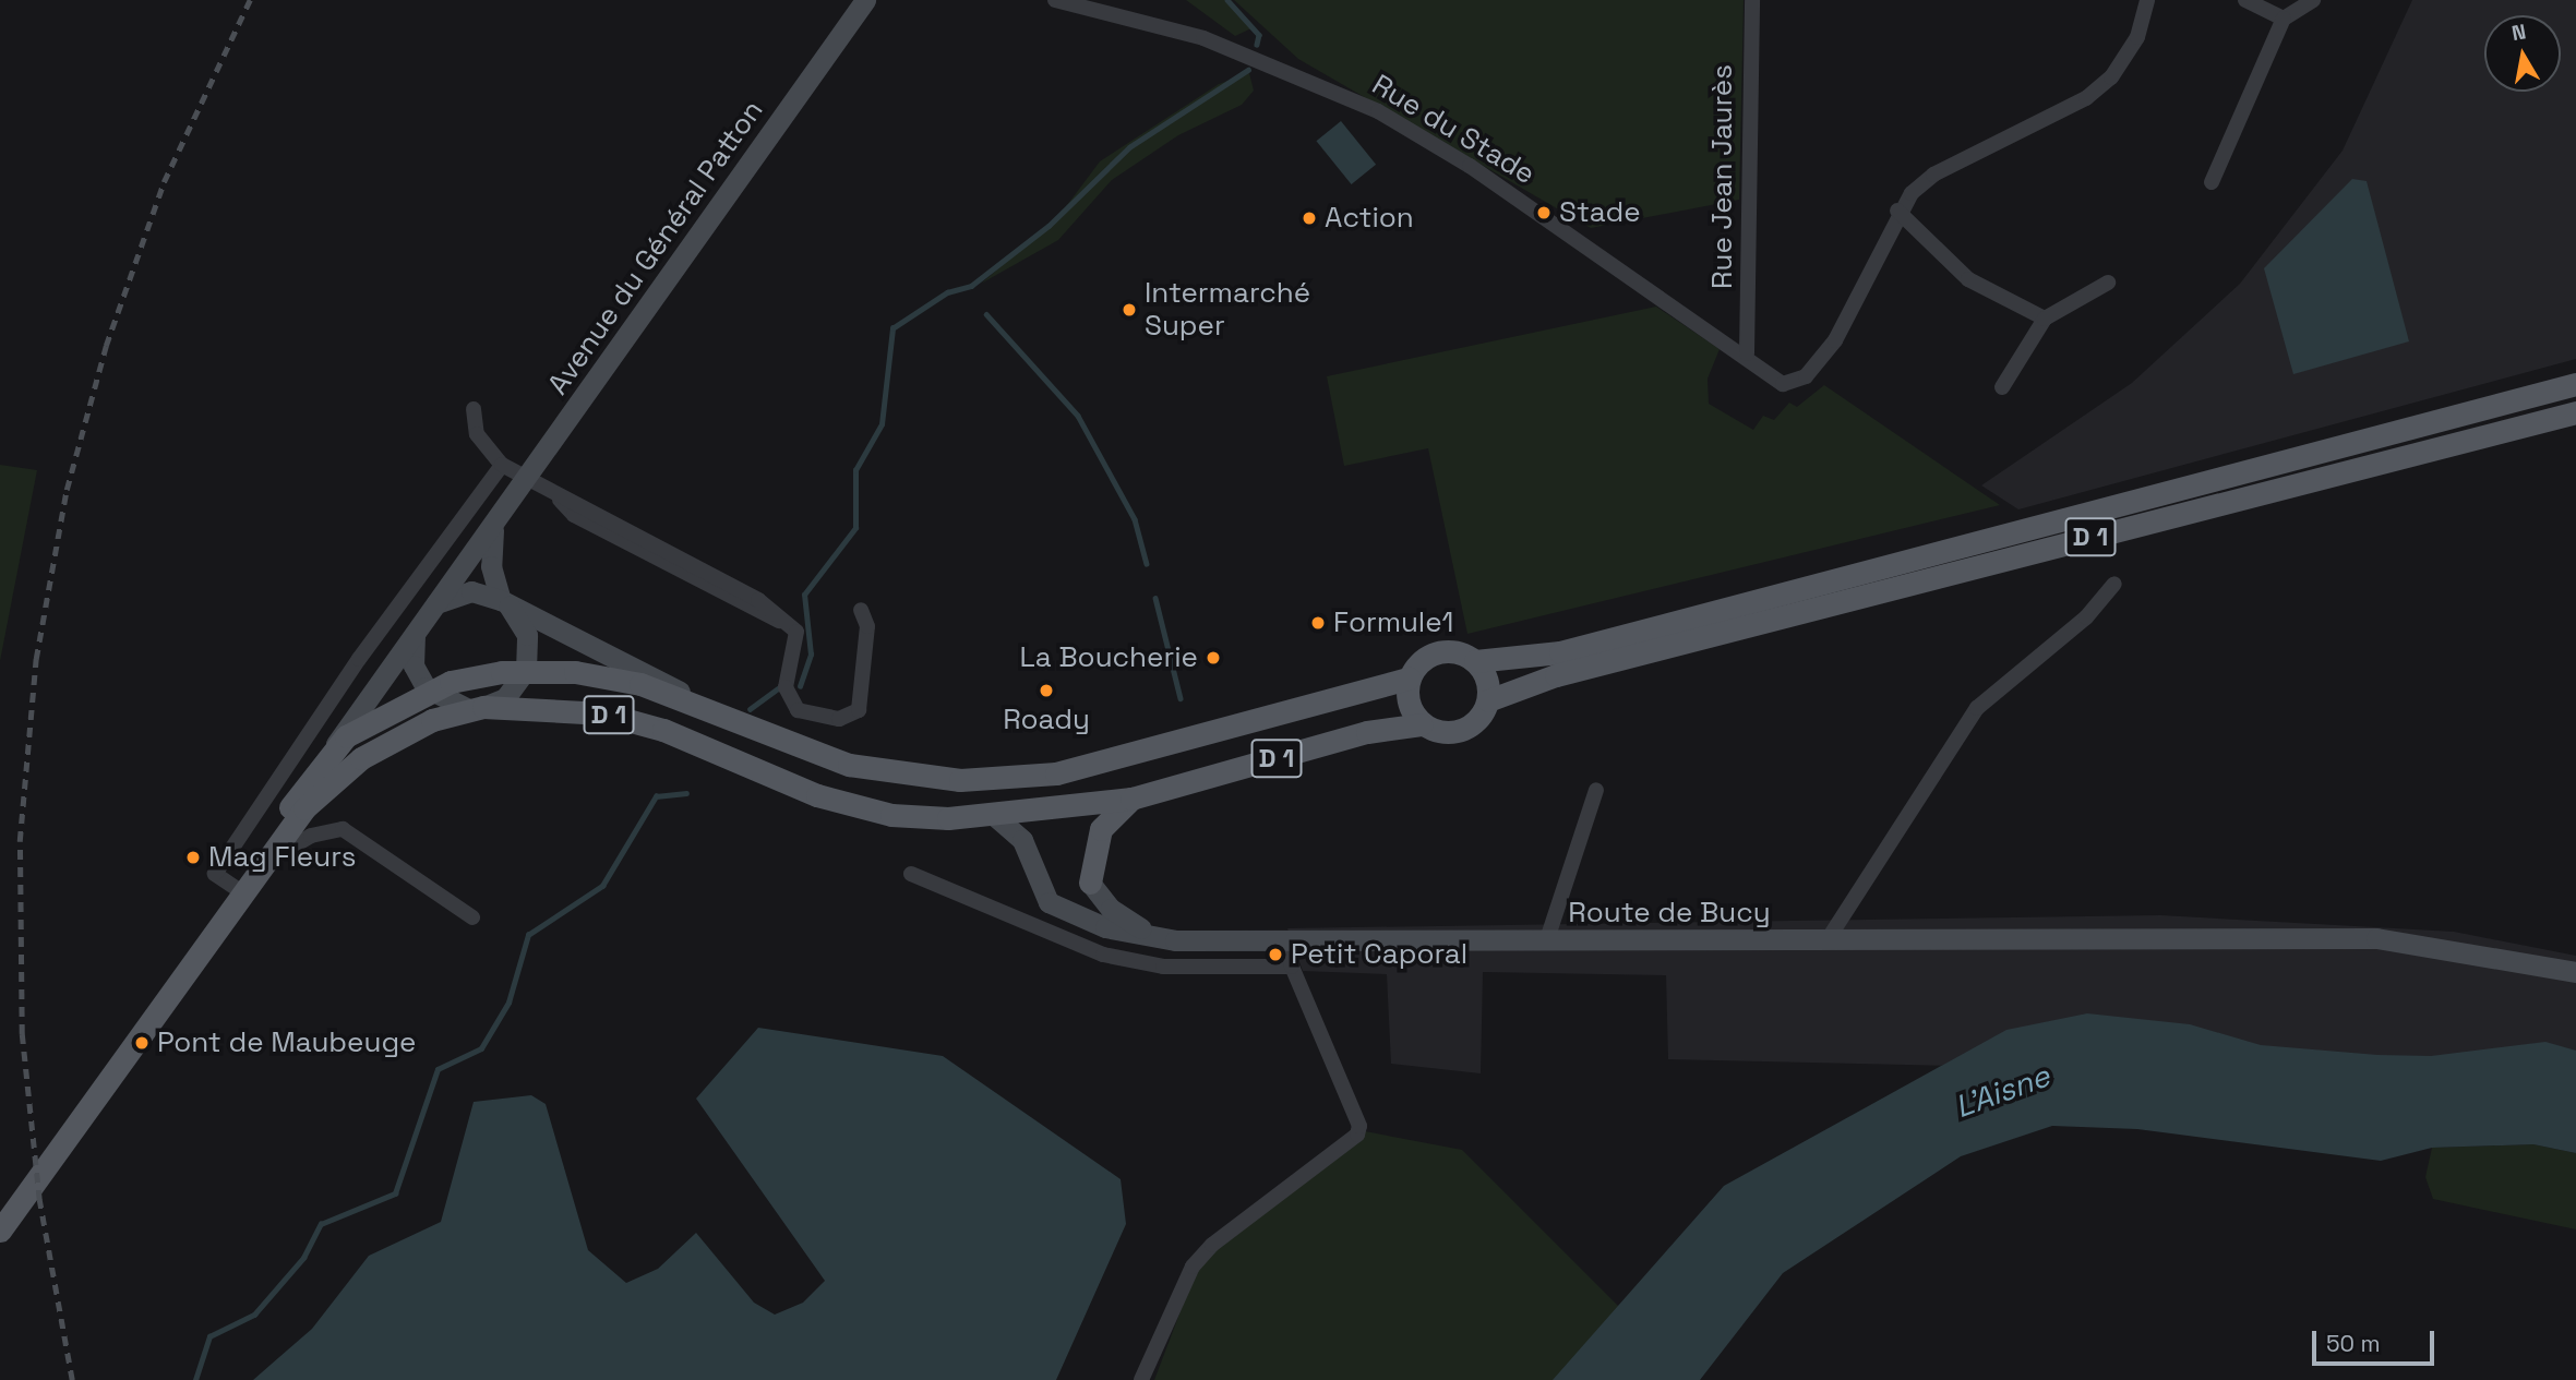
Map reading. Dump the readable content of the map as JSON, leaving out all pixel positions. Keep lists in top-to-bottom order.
{
  "streets": {
    "main road": ["Avenue du Général Patton", "D 1", "Route de Bucy"],
    "street": ["Rue du Stade", "Rue Jean Jaurès"]
  },
  "crossings": [
    ["Rue du Stade", "Rue Jean Jaurès"],
    ["Avenue du Général Patton", "D 1"],
    ["D 1", "Route de Bucy"]
  ],
  "water": ["L'Aisne"],
  "places": [
    "Stade",
    "Action",
    "Intermarché Super",
    "Formule1",
    "La Boucherie",
    "Roady",
    "Mag Fleurs",
    "Petit Caporal",
    "Pont de Maubeuge"
  ],
  "scale_bar": "50 m",
  "north": "top"
}
